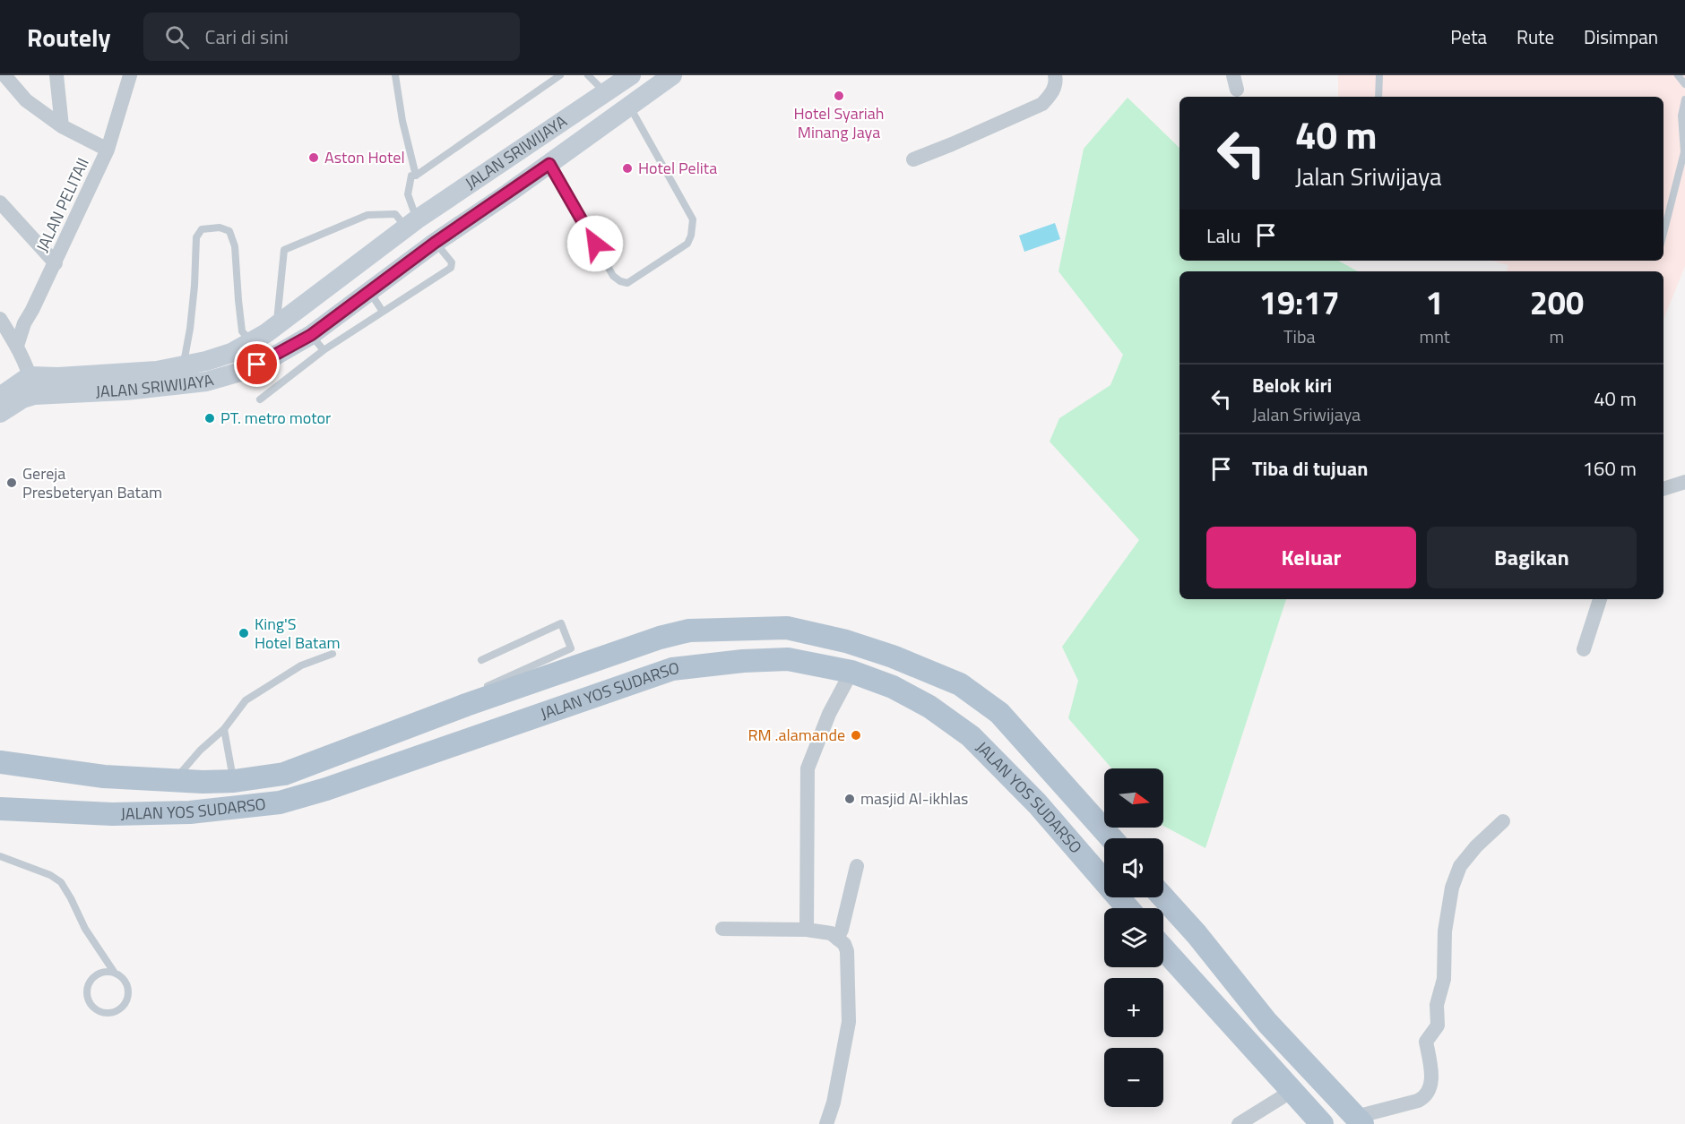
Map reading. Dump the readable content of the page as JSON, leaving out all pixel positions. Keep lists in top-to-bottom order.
{
  "streets": {
    "main road": ["JALAN SRIWIJAYA", "JALAN YOS SUDARSO"],
    "street": ["JALAN PELITAII"]
  },
  "places": [
    "Hotel Syariah Minang Jaya",
    "Aston Hotel",
    "Hotel Pelita",
    "PT. metro motor",
    "Gereja Presbeteryan Batam",
    "King'S Hotel Batam",
    "RM .alamande",
    "masjid Al-ikhlas"
  ],
  "north": "right",
  "page": {
    "header": "Routely",
    "search": "Cari di sini",
    "nav": ["Peta", "Rute", "Disimpan"],
    "turn": ["40 m", "Jalan Sriwijaya"],
    "then": "Lalu",
    "eta": [
      "19:17",
      "Tiba",
      "1",
      "mnt",
      "200",
      "m"
    ],
    "list": [
      {
        "name": "Belok kiri",
        "note": "Jalan Sriwijaya",
        "value": "40 m"
      },
      {
        "name": "Tiba di tujuan",
        "value": "160 m"
      }
    ],
    "buttons": ["Keluar", "Bagikan"],
    "map_buttons": ["+", "−"]
  }
}
